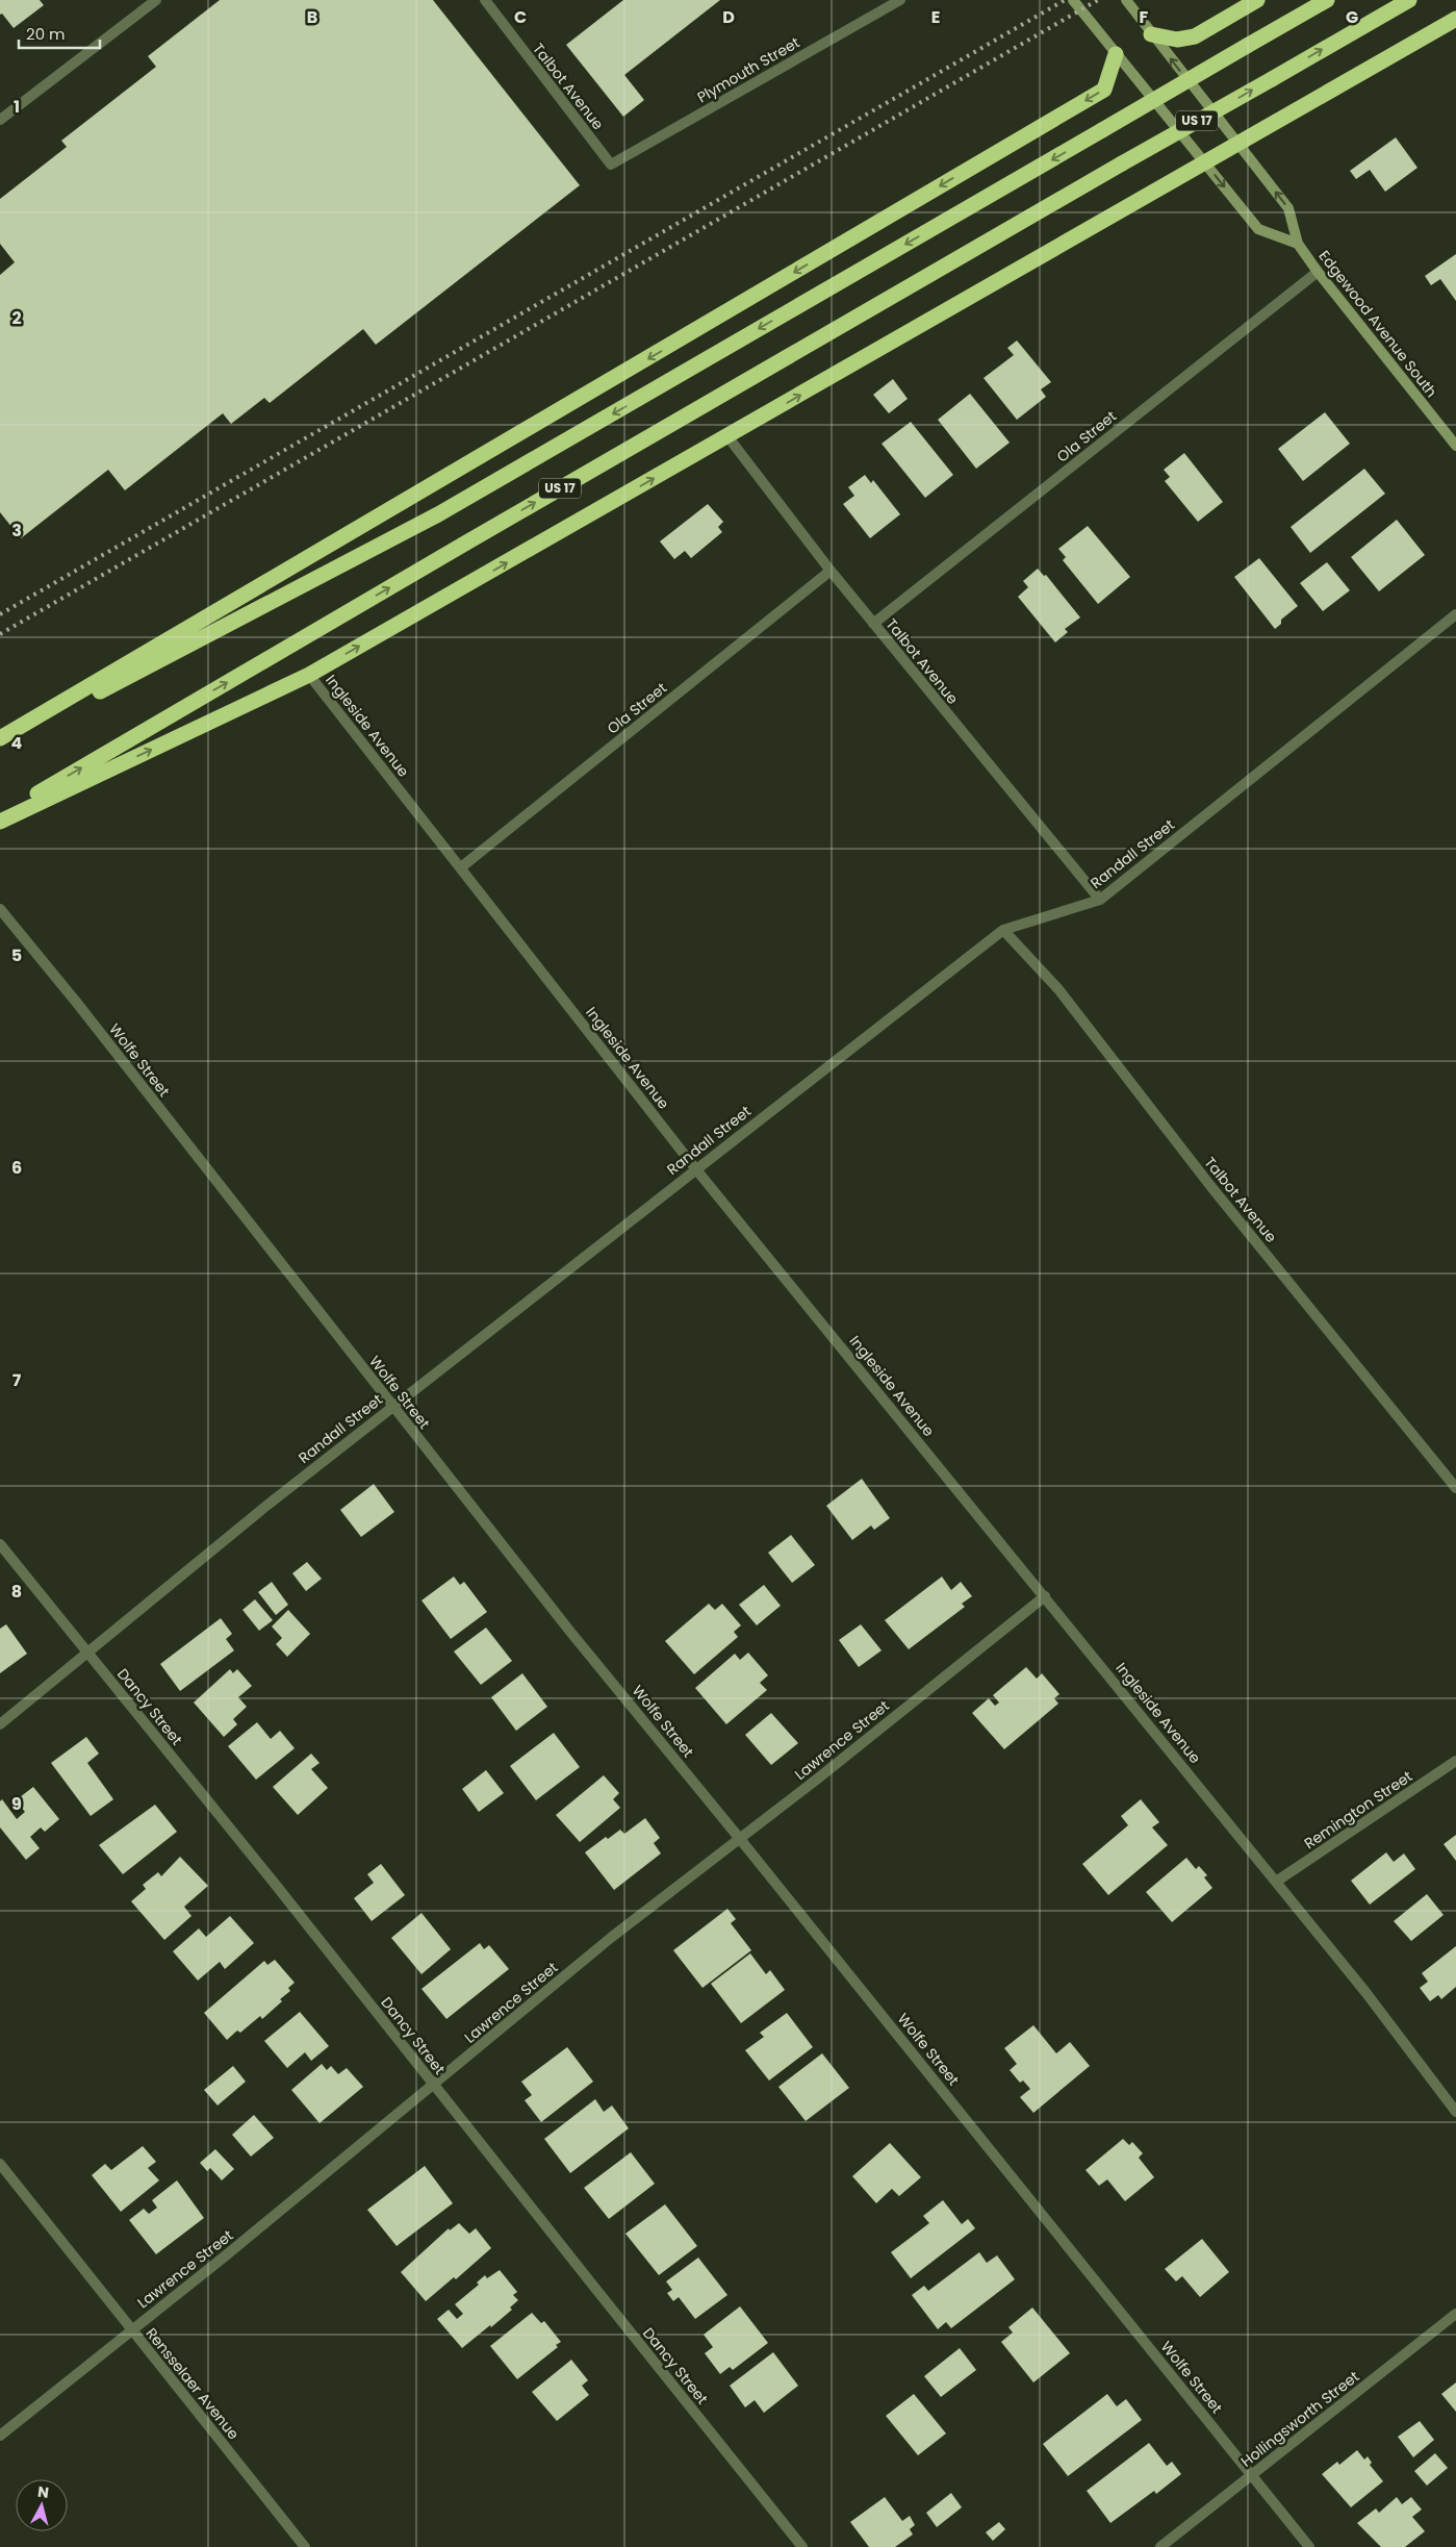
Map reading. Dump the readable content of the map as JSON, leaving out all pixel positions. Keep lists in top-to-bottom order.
{
  "streets": {
    "highway": ["US 17"],
    "main road": ["Edgewood Avenue South"],
    "street": [
      "Plymouth Street",
      "Talbot Avenue",
      "Ola Street",
      "Ingleside Avenue",
      "Randall Street",
      "Wolfe Street",
      "Dancy Street",
      "Lawrence Street",
      "Remington Street",
      "Rensselaer Avenue",
      "Hollingsworth Street"
    ]
  },
  "crossings": [
    ["Plymouth Street", "Talbot Avenue"],
    ["Talbot Avenue", "Ola Street"],
    ["Talbot Avenue", "Randall Street"],
    ["Edgewood Avenue South", "Ola Street"],
    ["Ola Street", "Ingleside Avenue"],
    ["Ingleside Avenue", "Randall Street"],
    ["Ingleside Avenue", "Lawrence Street"],
    ["Ingleside Avenue", "Remington Street"],
    ["Randall Street", "Wolfe Street"],
    ["Randall Street", "Dancy Street"],
    ["Wolfe Street", "Lawrence Street"],
    ["Wolfe Street", "Hollingsworth Street"],
    ["Dancy Street", "Lawrence Street"],
    ["Lawrence Street", "Rensselaer Avenue"]
  ],
  "scale_bar": "20 m",
  "north": "top",
  "grid": {
    "columns": [
      "B",
      "C",
      "D",
      "E",
      "F",
      "G"
    ],
    "rows": [
      "1",
      "2",
      "3",
      "4",
      "5",
      "6",
      "7",
      "8",
      "9"
    ]
  }
}
